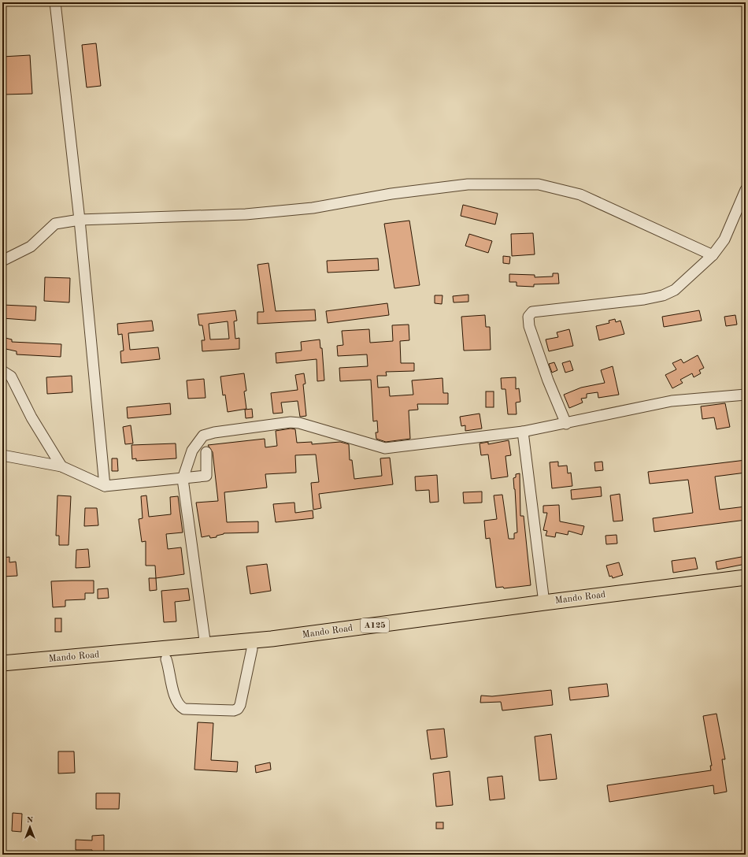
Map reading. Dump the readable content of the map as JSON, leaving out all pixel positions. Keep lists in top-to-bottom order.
{
  "streets": {
    "highway": ["Mando Road", "A125"]
  },
  "north": "top"
}
